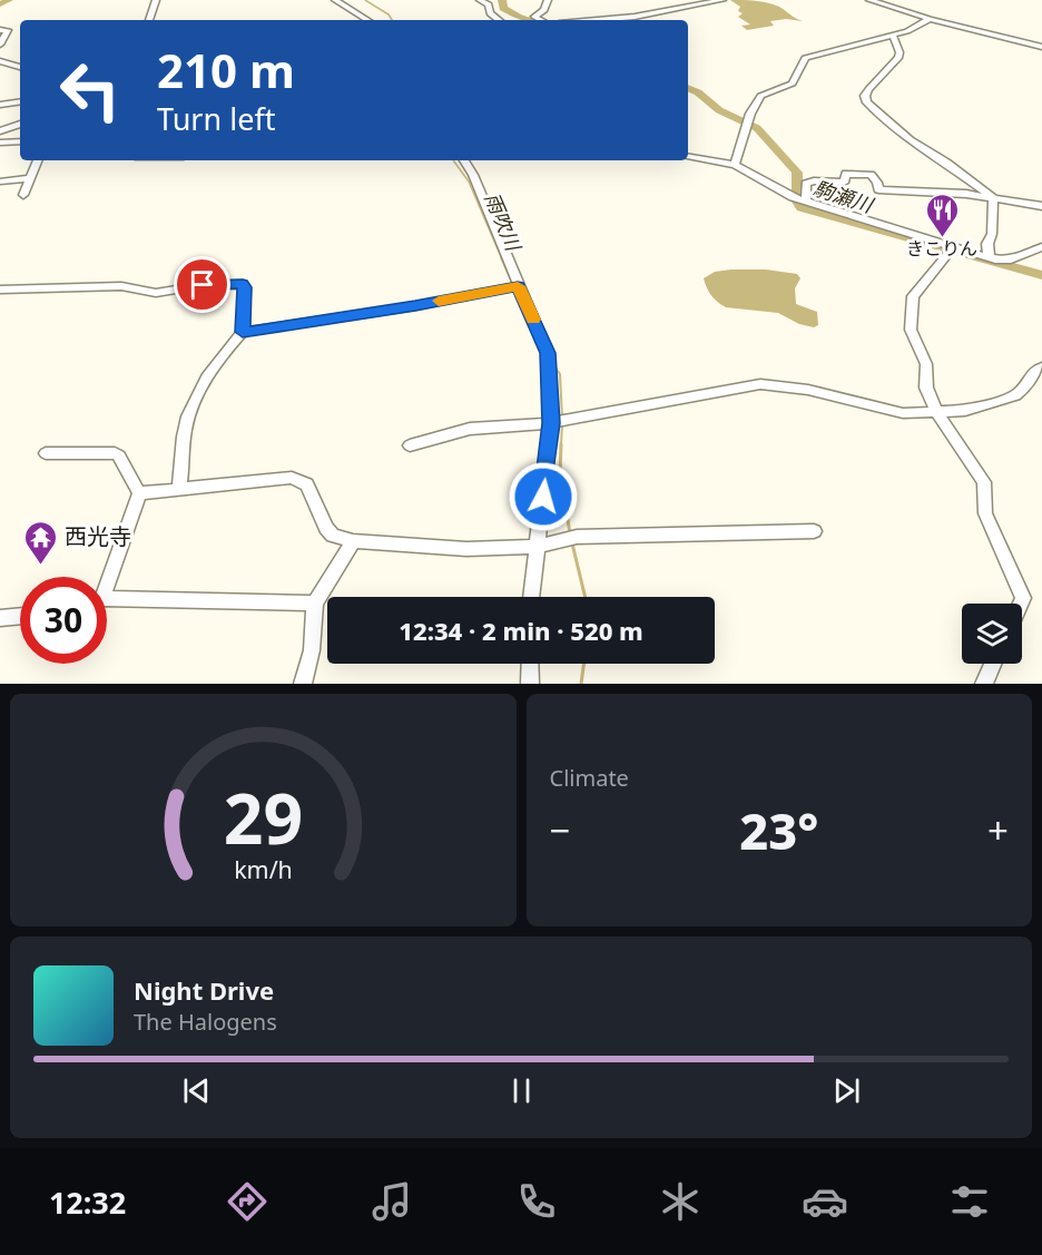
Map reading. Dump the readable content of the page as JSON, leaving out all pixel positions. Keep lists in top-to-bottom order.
{
  "water": ["駒瀬川", "雨吹川"],
  "places": {
    "restaurant": ["きこりん"],
    "temple": ["西光寺"]
  },
  "page": {
    "turn": ["210 m", "Turn left"],
    "limit": "30",
    "trip": "12:34 · 2 min · 520 m",
    "tile": "Climate",
    "heat": ["−", "23°", "+"],
    "song": ["Night Drive", "The Halogens"],
    "tabs": "12:32",
    "gauge": ["29", "km/h"]
  }
}
